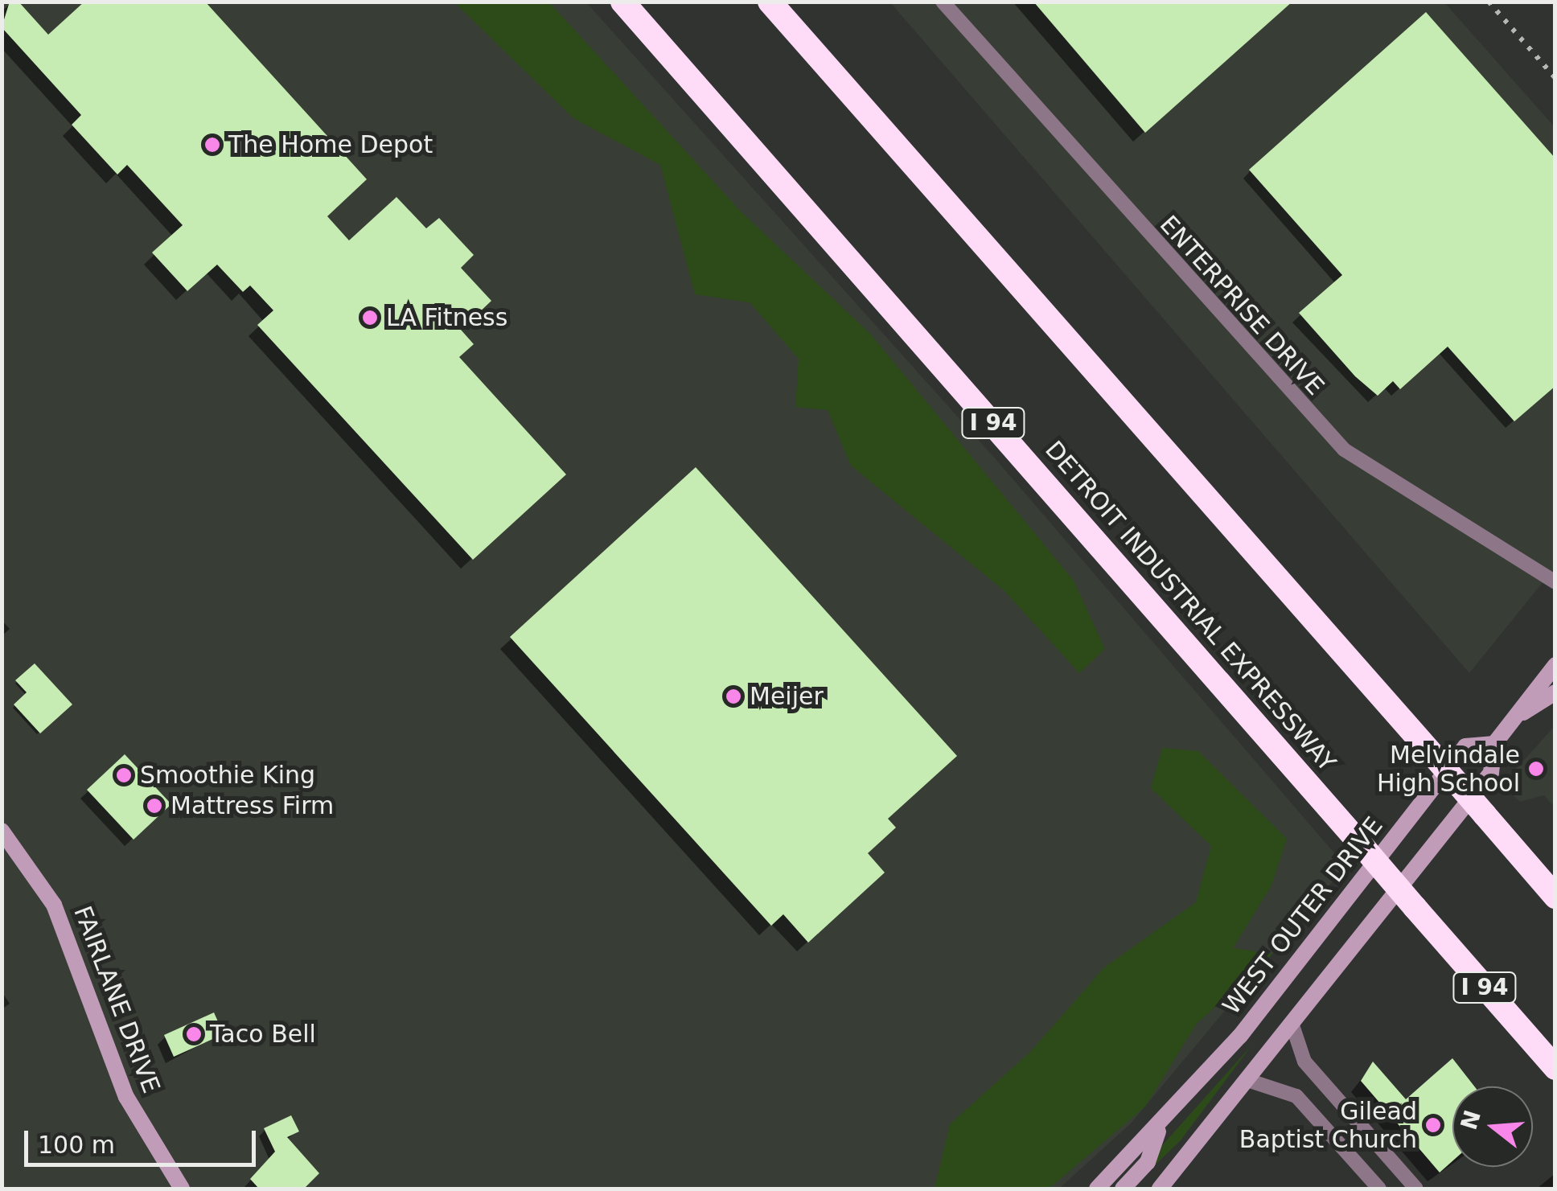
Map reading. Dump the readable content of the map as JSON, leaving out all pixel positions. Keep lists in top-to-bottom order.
{
  "streets": {
    "highway": ["I 94", "DETROIT INDUSTRIAL EXPRESSWAY"],
    "main road": ["WEST OUTER DRIVE", "FAIRLANE DRIVE"],
    "street": ["ENTERPRISE DRIVE"]
  },
  "places": [
    "The Home Depot",
    "LA Fitness",
    "Meijer",
    "Melvindale High School",
    "Smoothie King",
    "Mattress Firm",
    "Taco Bell",
    "Gilead Baptist Church"
  ],
  "scale_bar": "100 m",
  "north": "left"
}
